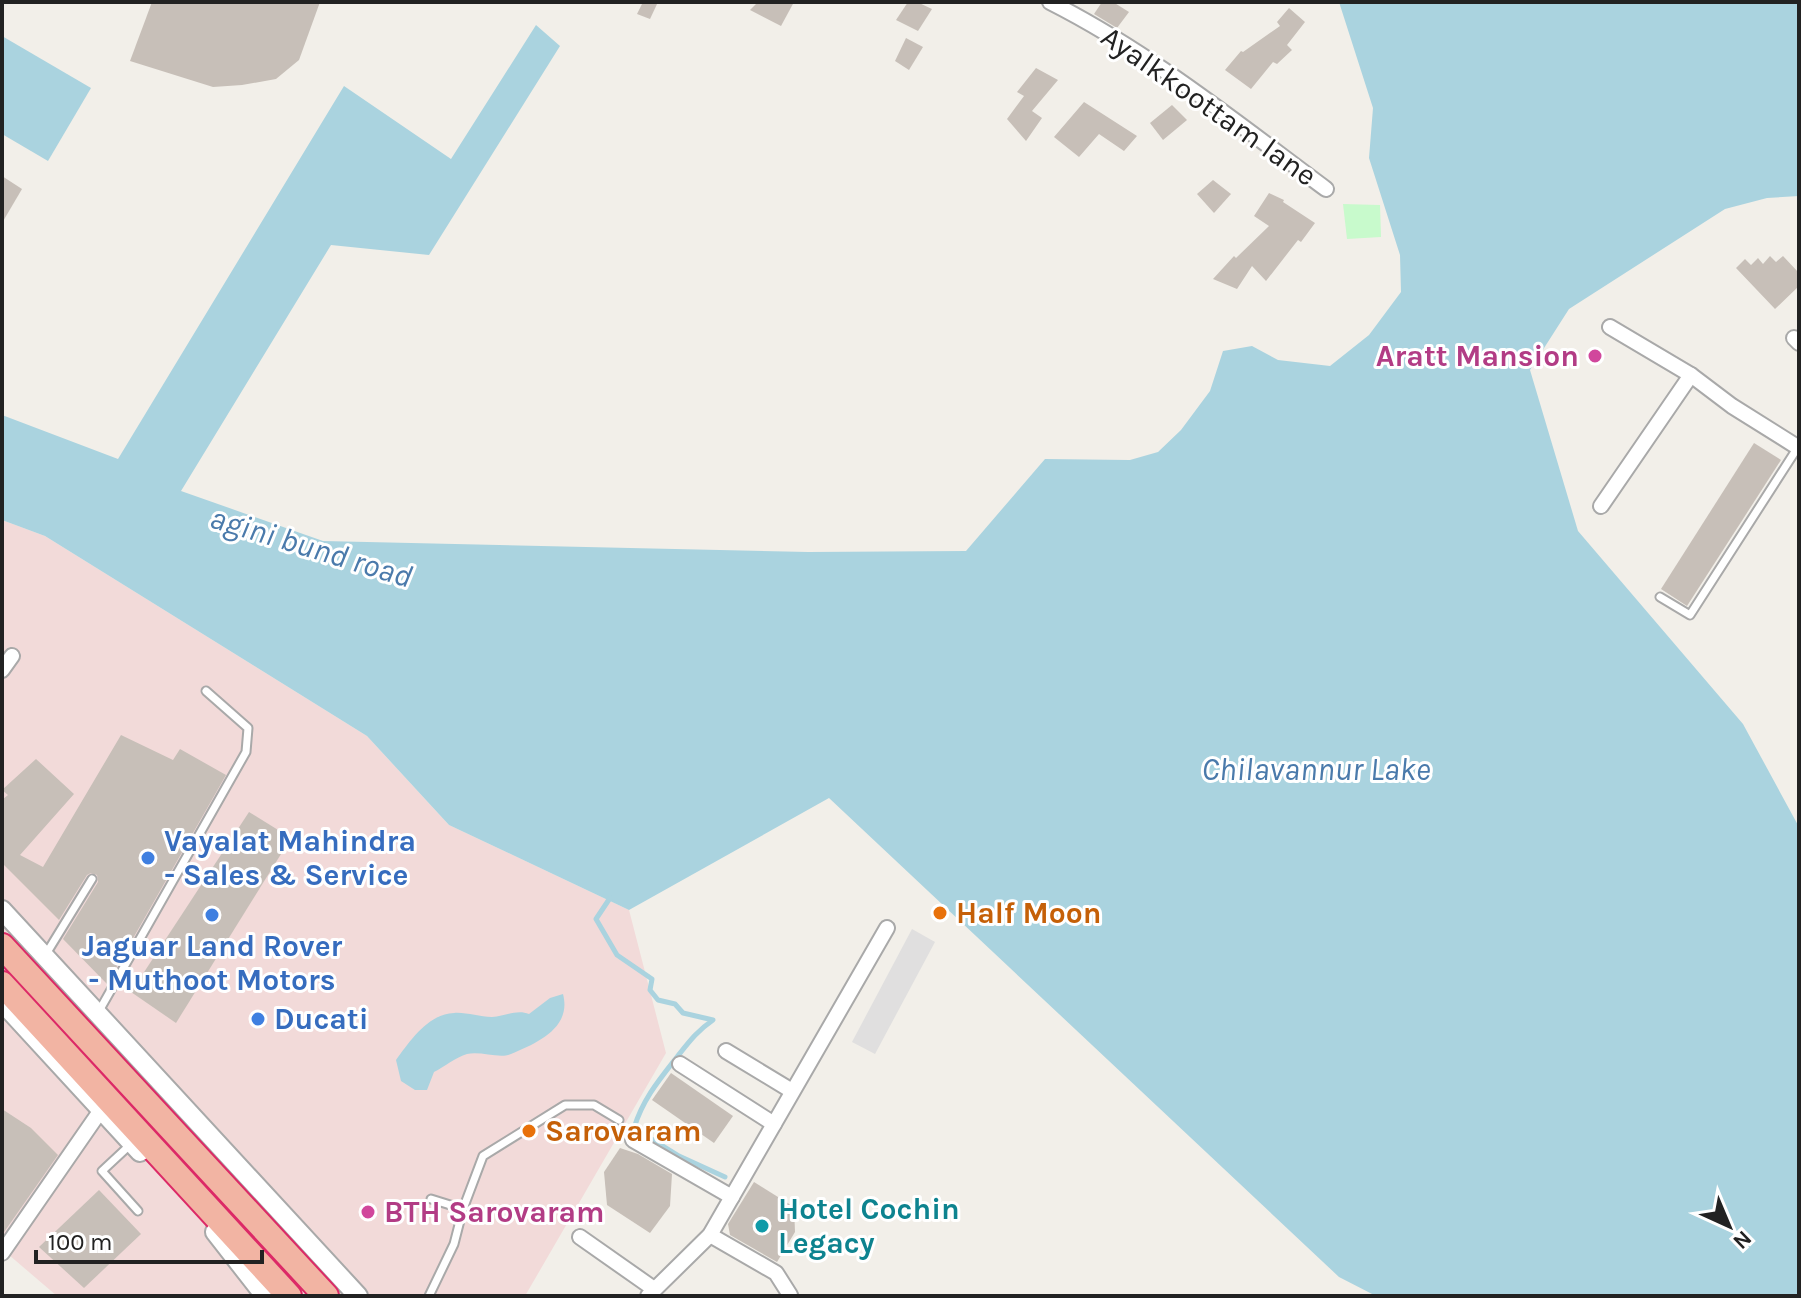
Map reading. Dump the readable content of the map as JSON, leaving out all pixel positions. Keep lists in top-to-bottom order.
{
  "streets": {
    "street": ["Ayalkkoottam lane"]
  },
  "water": ["agini bund road", "Chilavannur Lake"],
  "places": [
    "Aratt Mansion",
    "Vayalat Mahindra - Sales & Service",
    "Half Moon",
    "Jaguar Land Rover - Muthoot Motors",
    "Ducati",
    "Sarovaram",
    "BTH Sarovaram",
    "Hotel Cochin Legacy"
  ],
  "scale_bar": "100 m",
  "north": "bottom right"
}
